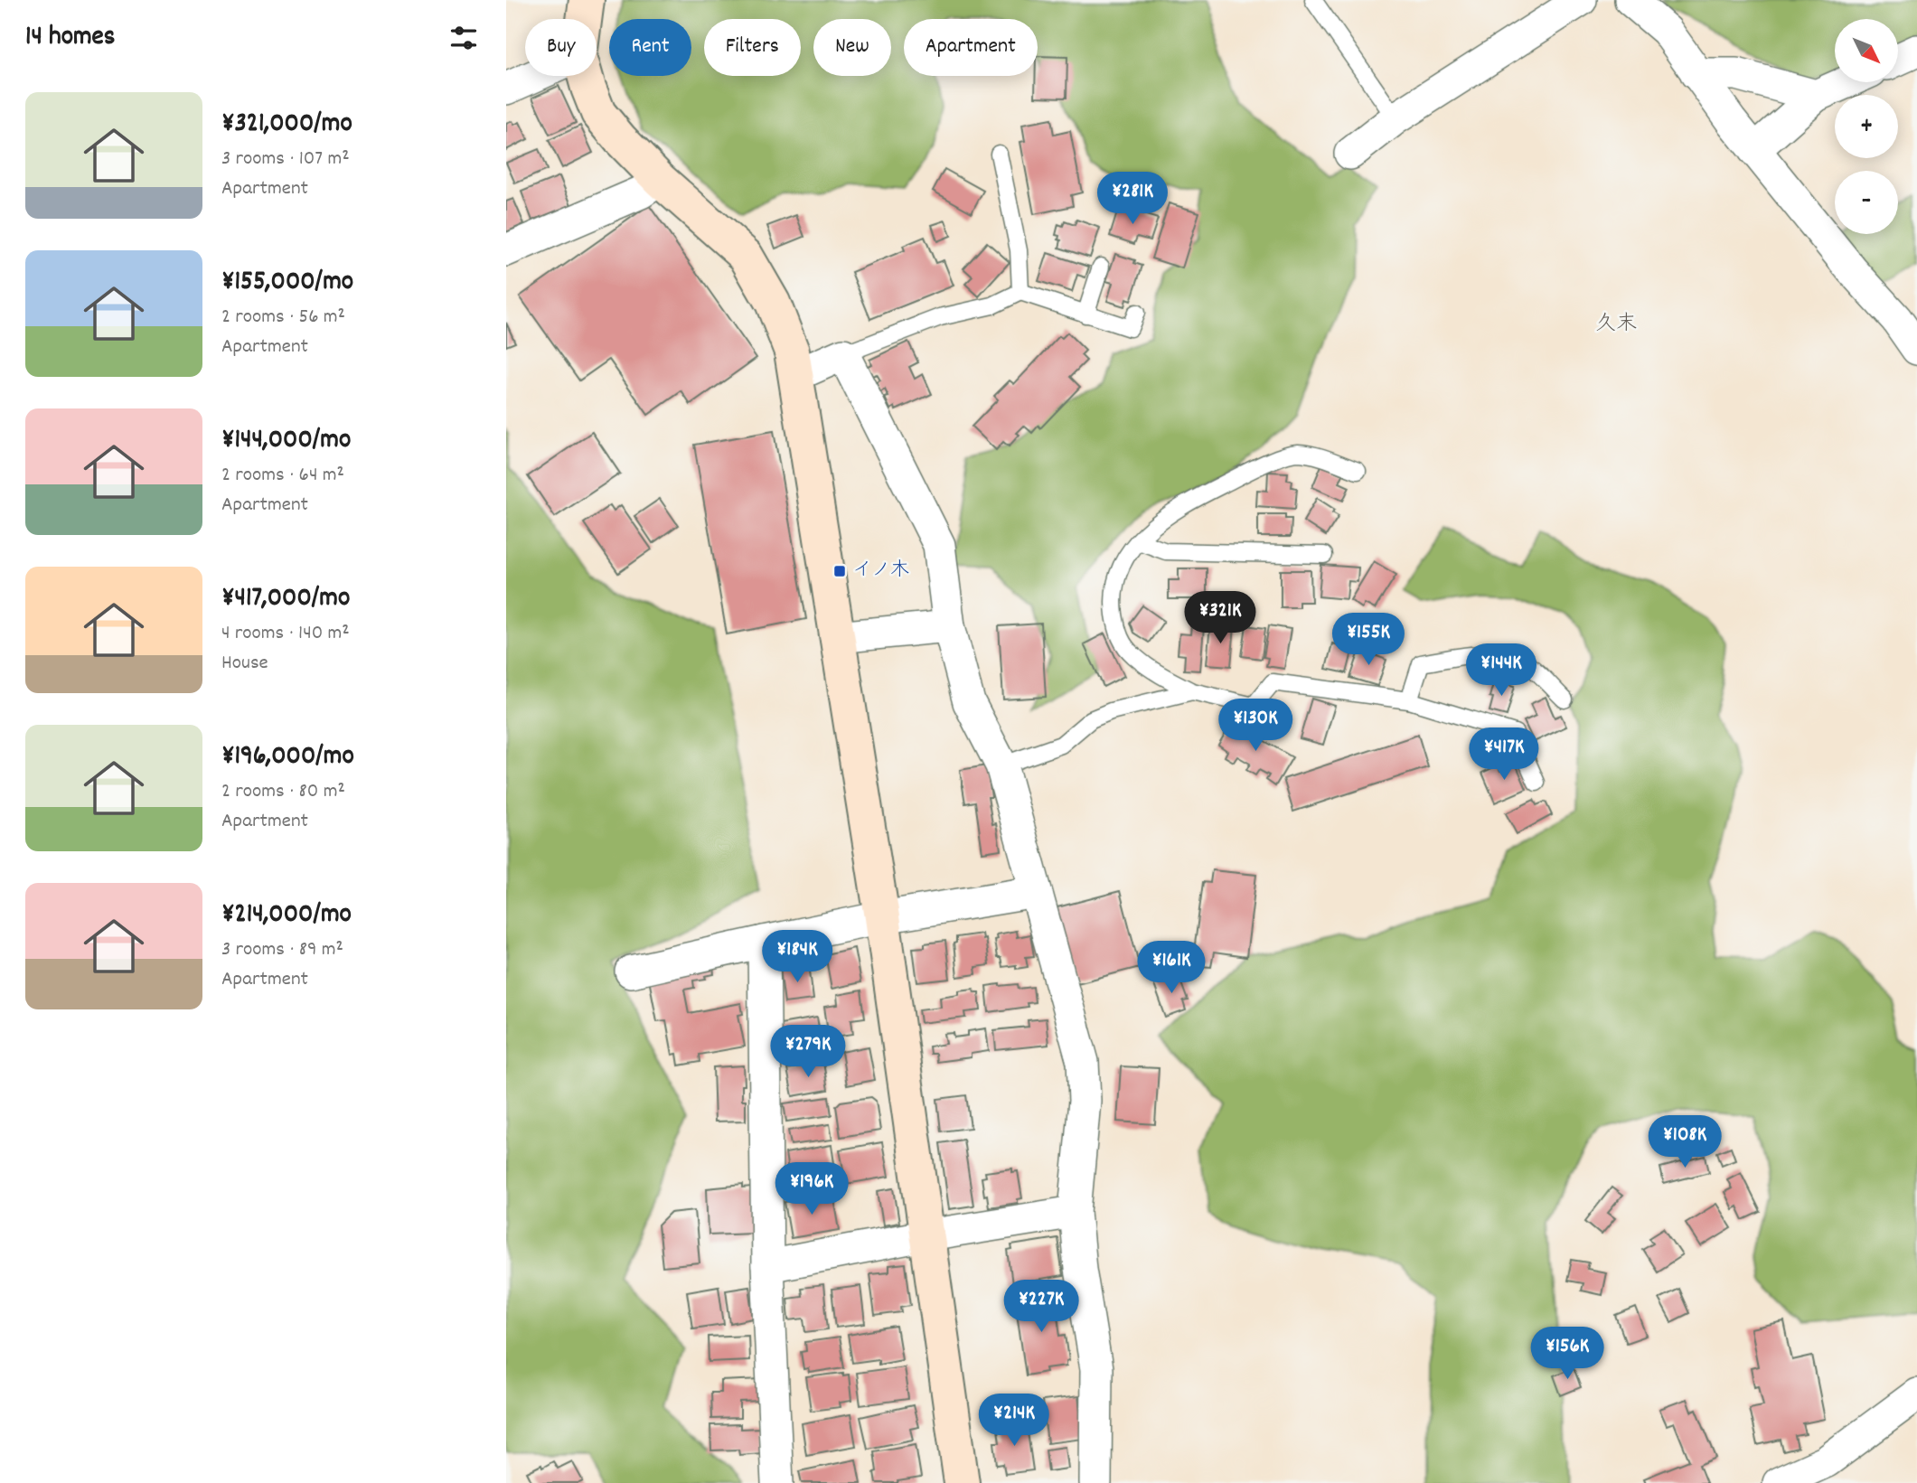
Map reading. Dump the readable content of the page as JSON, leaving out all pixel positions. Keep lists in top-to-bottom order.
{
  "districts": ["久末"],
  "places": {
    "transit": ["イノ木"]
  },
  "north": "bottom right",
  "page": {
    "heading": "14 homes",
    "map_buttons": ["+", "−"],
    "chip": [
      "Buy",
      "Rent",
      "Filters",
      "New",
      "Apartment"
    ],
    "list": [
      {
        "name": "¥321,000/mo",
        "note": "3 rooms · 107 m² · Apartment"
      },
      {
        "name": "¥155,000/mo",
        "note": "2 rooms · 56 m² · Apartment"
      },
      {
        "name": "¥144,000/mo",
        "note": "2 rooms · 64 m² · Apartment"
      },
      {
        "name": "¥417,000/mo",
        "note": "4 rooms · 140 m² · House"
      },
      {
        "name": "¥196,000/mo",
        "note": "2 rooms · 80 m² · Apartment"
      },
      {
        "name": "¥214,000/mo",
        "note": "3 rooms · 89 m² · Apartment"
      }
    ],
    "price": [
      "¥281K",
      "¥321K",
      "¥155K",
      "¥144K",
      "¥130K",
      "¥417K",
      "¥184K",
      "¥161K",
      "¥279K",
      "¥108K",
      "¥196K",
      "¥227K",
      "¥156K",
      "¥214K"
    ]
  }
}
